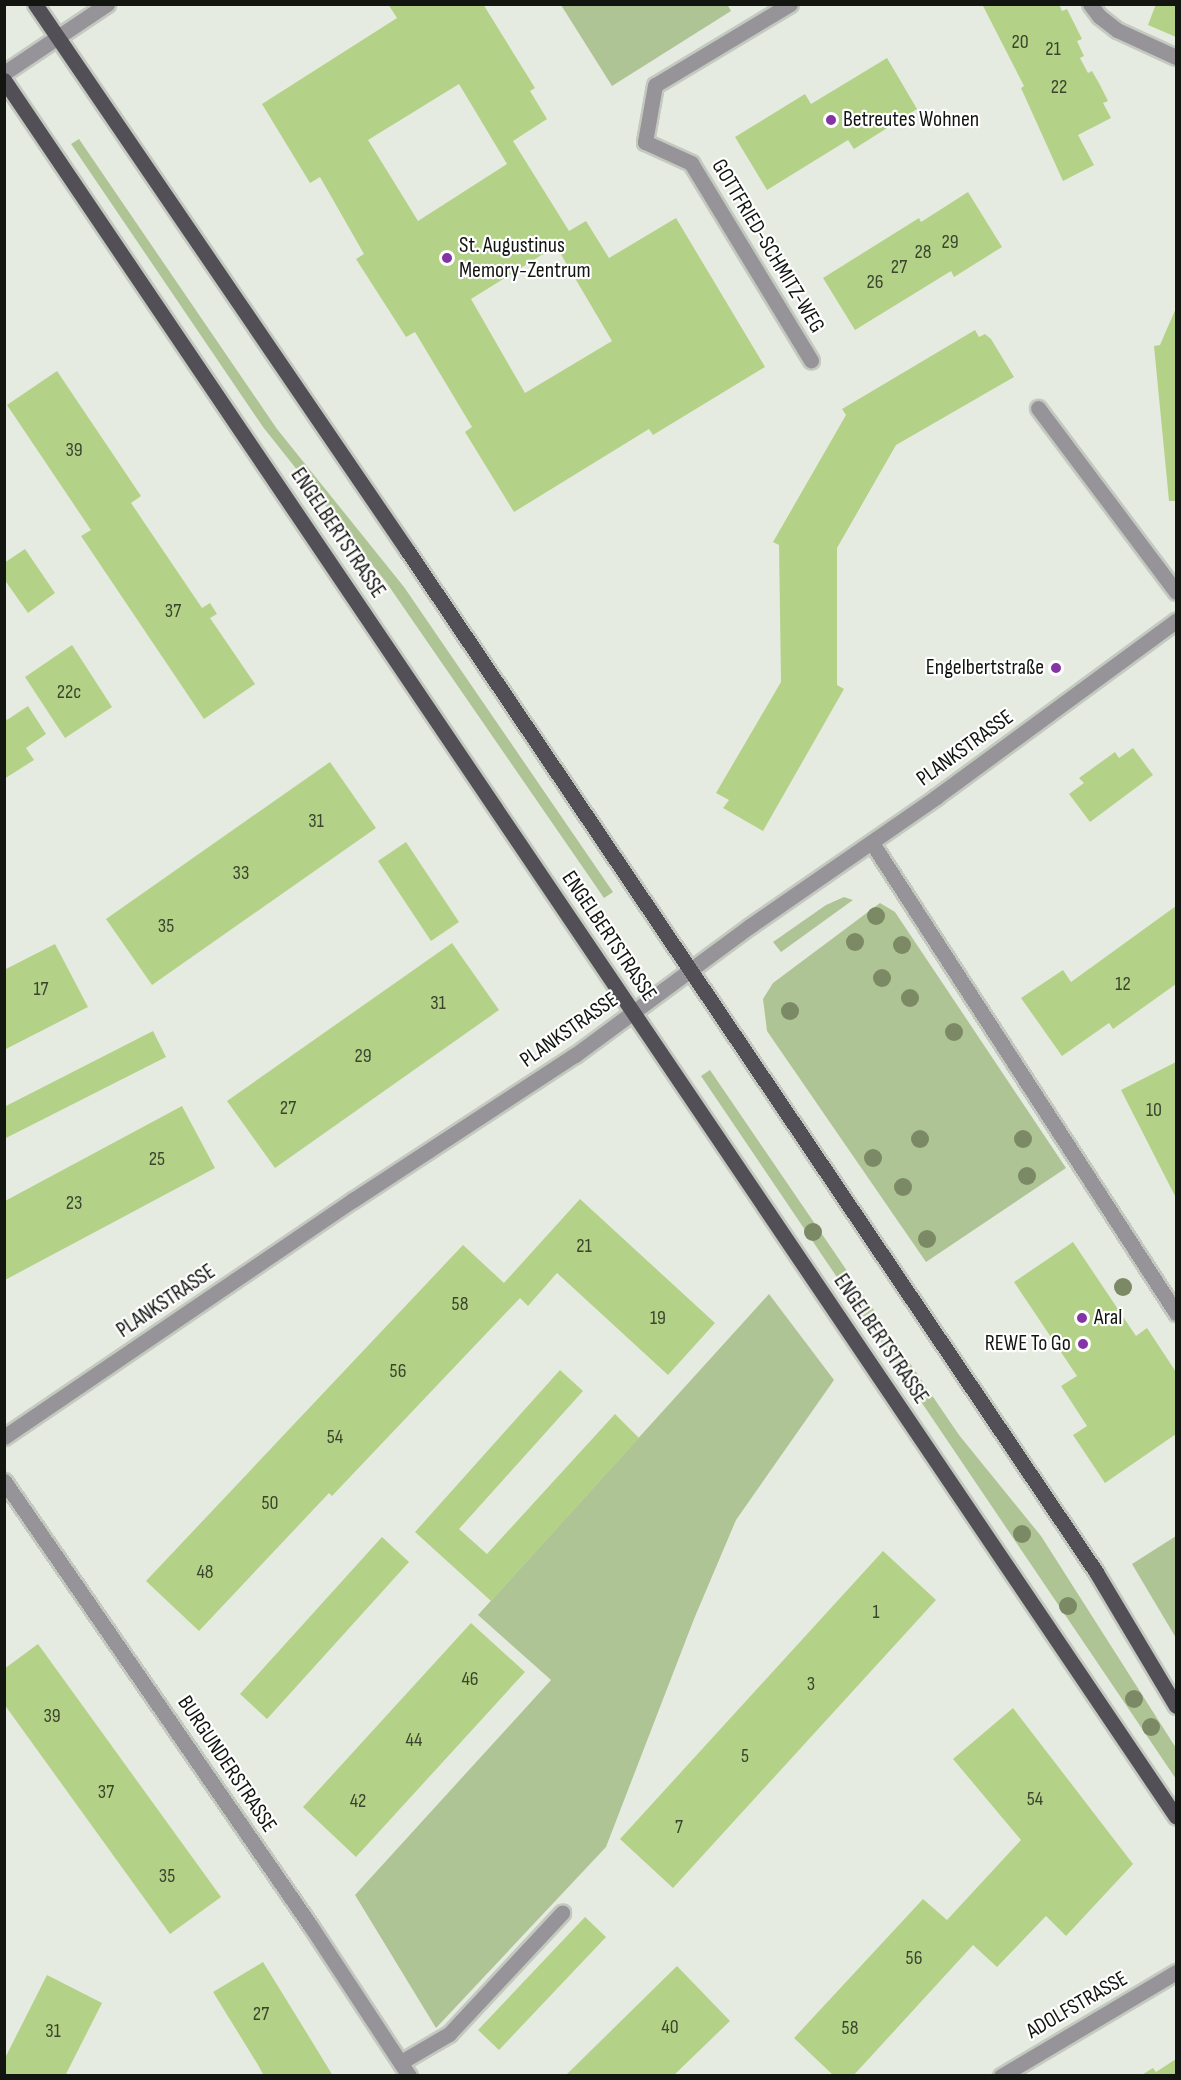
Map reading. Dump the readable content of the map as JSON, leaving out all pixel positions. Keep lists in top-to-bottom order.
{
  "streets": {
    "main road": ["ENGELBERTSTRASSE"],
    "street": [
      "GOTTFRIED-SCHMITZ-WEG",
      "PLANKSTRASSE",
      "BURGUNDERSTRASSE",
      "ADOLFSTRASSE"
    ]
  },
  "crossings": [
    ["ENGELBERTSTRASSE", "PLANKSTRASSE"]
  ],
  "places": [
    "Betreutes Wohnen",
    "St. Augustinus Memory-Zentrum",
    "Engelbertstraße",
    "Aral",
    "REWE To Go"
  ],
  "house_numbers": [
    "20",
    "21",
    "22",
    "29",
    "28",
    "27",
    "26",
    "39",
    "37",
    "22c",
    "31",
    "33",
    "35",
    "12",
    "17",
    "31",
    "29",
    "27",
    "10",
    "25",
    "23",
    "21",
    "58",
    "19",
    "56",
    "54",
    "50",
    "48",
    "1",
    "46",
    "3",
    "39",
    "44",
    "5",
    "37",
    "54",
    "42",
    "7",
    "35",
    "56",
    "27",
    "40",
    "58",
    "31"
  ]
}
